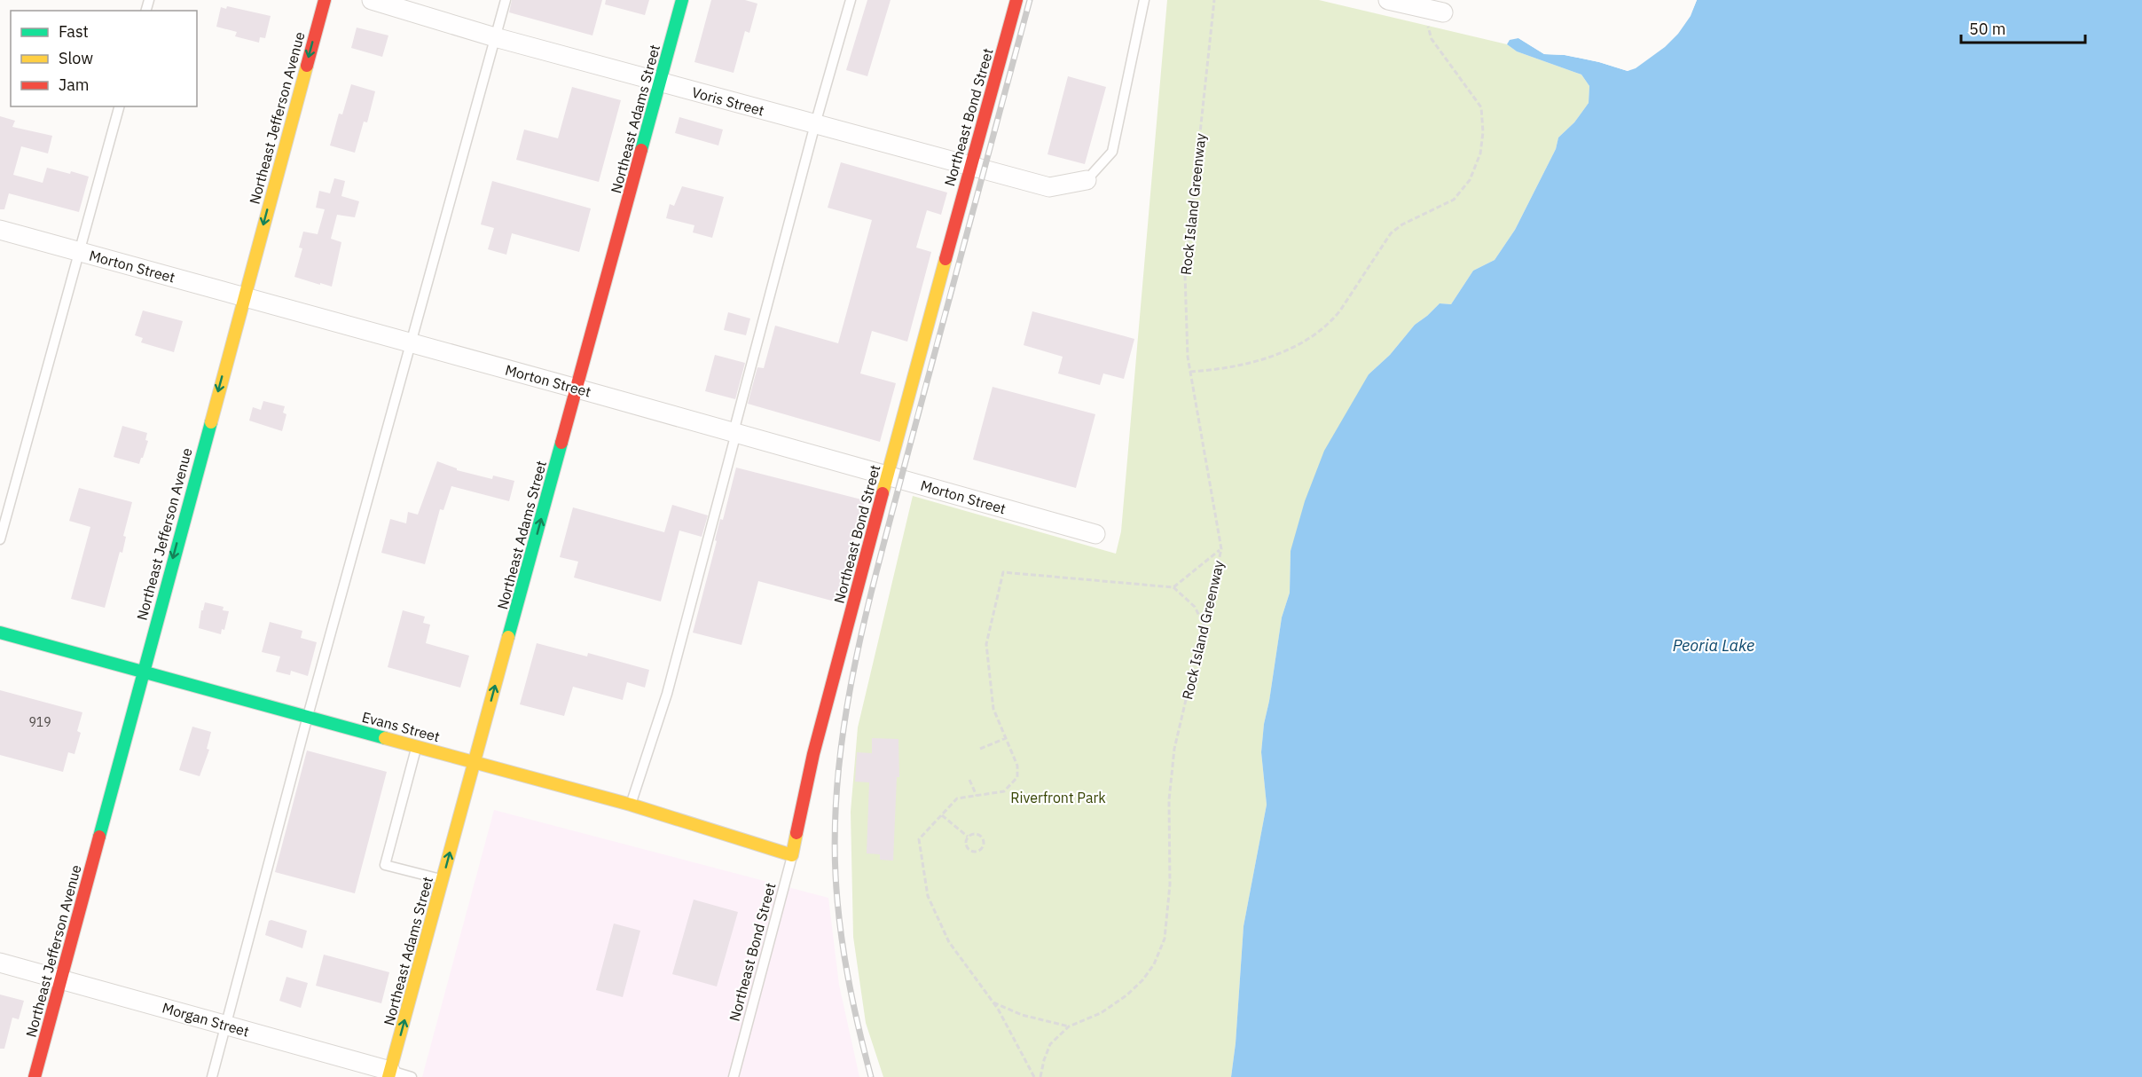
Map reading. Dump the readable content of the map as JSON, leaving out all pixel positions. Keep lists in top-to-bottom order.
{
  "streets": {
    "main road": [
      "Northeast Bond Street",
      "Northeast Jefferson Avenue",
      "Northeast Adams Street",
      "Evans Street"
    ],
    "street": ["Voris Street", "Morton Street", "Morgan Street"],
    "path": ["Rock Island Greenway"]
  },
  "crossings": [
    ["Voris Street", "Northeast Bond Street"],
    ["Voris Street", "Northeast Adams Street"],
    ["Northeast Bond Street", "Morton Street"],
    ["Northeast Bond Street", "Evans Street"],
    ["Northeast Jefferson Avenue", "Morton Street"],
    ["Northeast Jefferson Avenue", "Evans Street"],
    ["Northeast Jefferson Avenue", "Morgan Street"],
    ["Northeast Adams Street", "Morton Street"],
    ["Northeast Adams Street", "Evans Street"],
    ["Northeast Adams Street", "Morgan Street"]
  ],
  "one_way": ["Northeast Jefferson Avenue", "Northeast Adams Street"],
  "water": ["Peoria Lake"],
  "parks": ["Riverfront Park"],
  "house_numbers": ["919"],
  "legend": ["Fast", "Slow", "Jam"],
  "scale_bar": "50 m"
}
